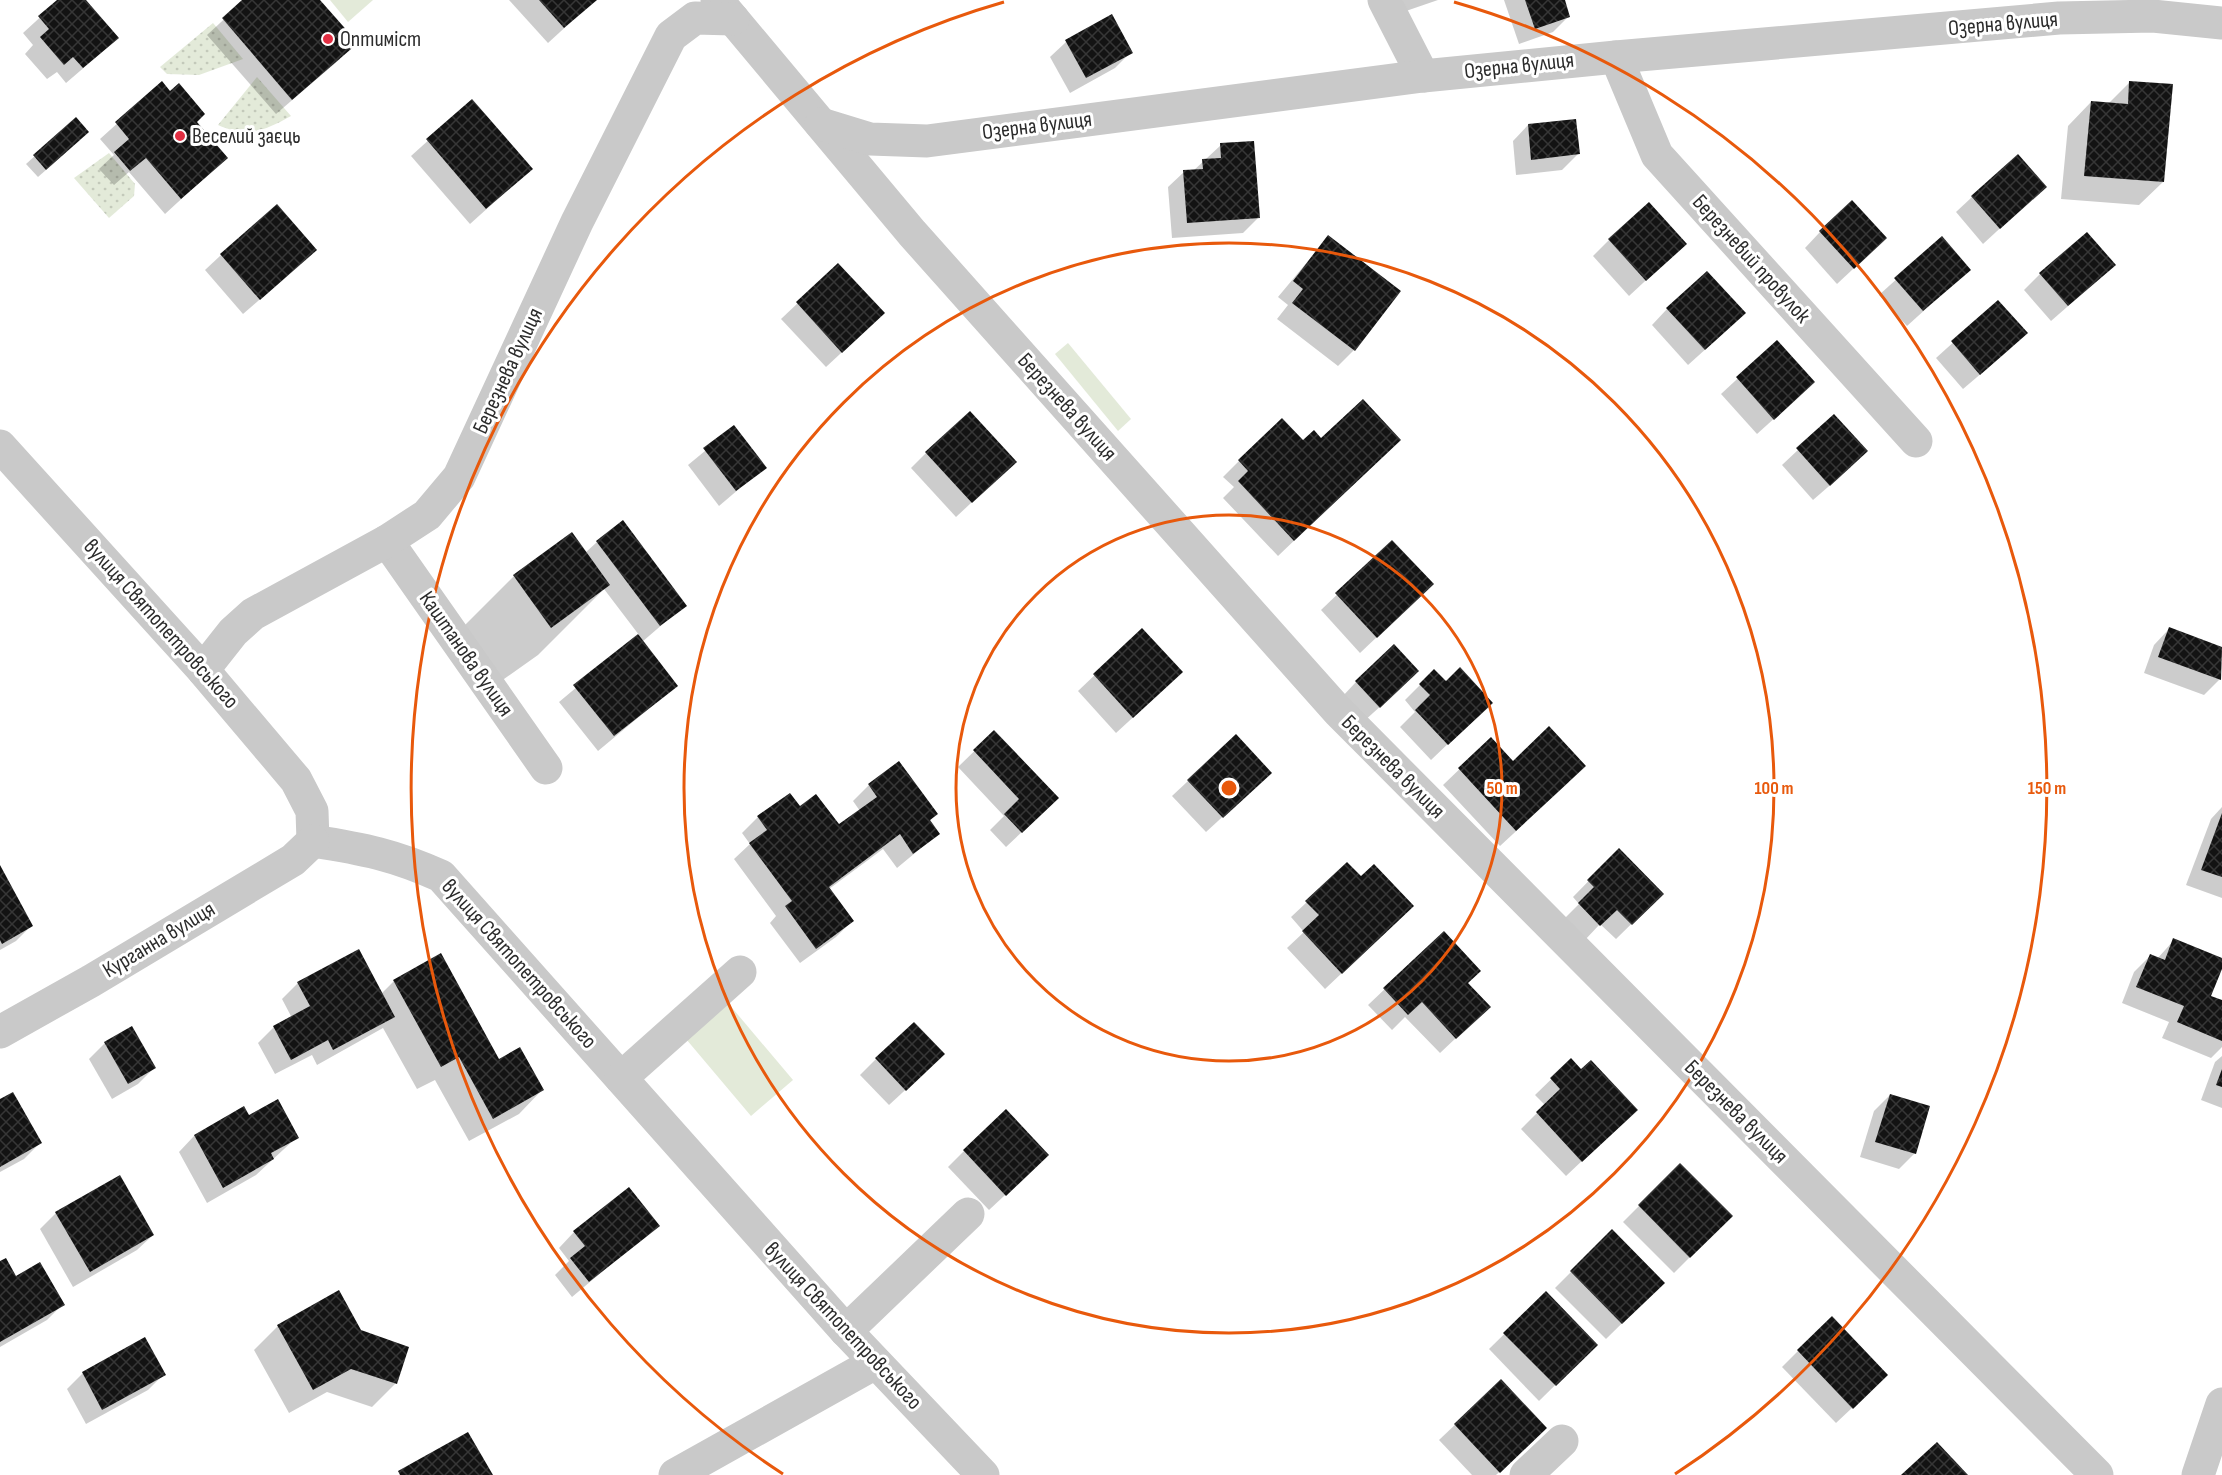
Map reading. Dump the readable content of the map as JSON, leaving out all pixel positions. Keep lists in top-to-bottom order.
{
  "streets": {
    "street": [
      "Озерна вулиця",
      "Березневий провулок",
      "Березнева вулиця",
      "вулиця Святопетровського",
      "Каштанова вулиця",
      "Курганна вулиця"
    ]
  },
  "crossings": [
    ["Озерна вулиця", "Березневий провулок"],
    ["Озерна вулиця", "Березнева вулиця"],
    ["Березнева вулиця", "вулиця Святопетровського"],
    ["Березнева вулиця", "Каштанова вулиця"],
    ["вулиця Святопетровського", "Курганна вулиця"]
  ],
  "places": ["Оптиміст", "Веселий заєць"],
  "rings": ["50 m", "100 m", "150 m"]
}
